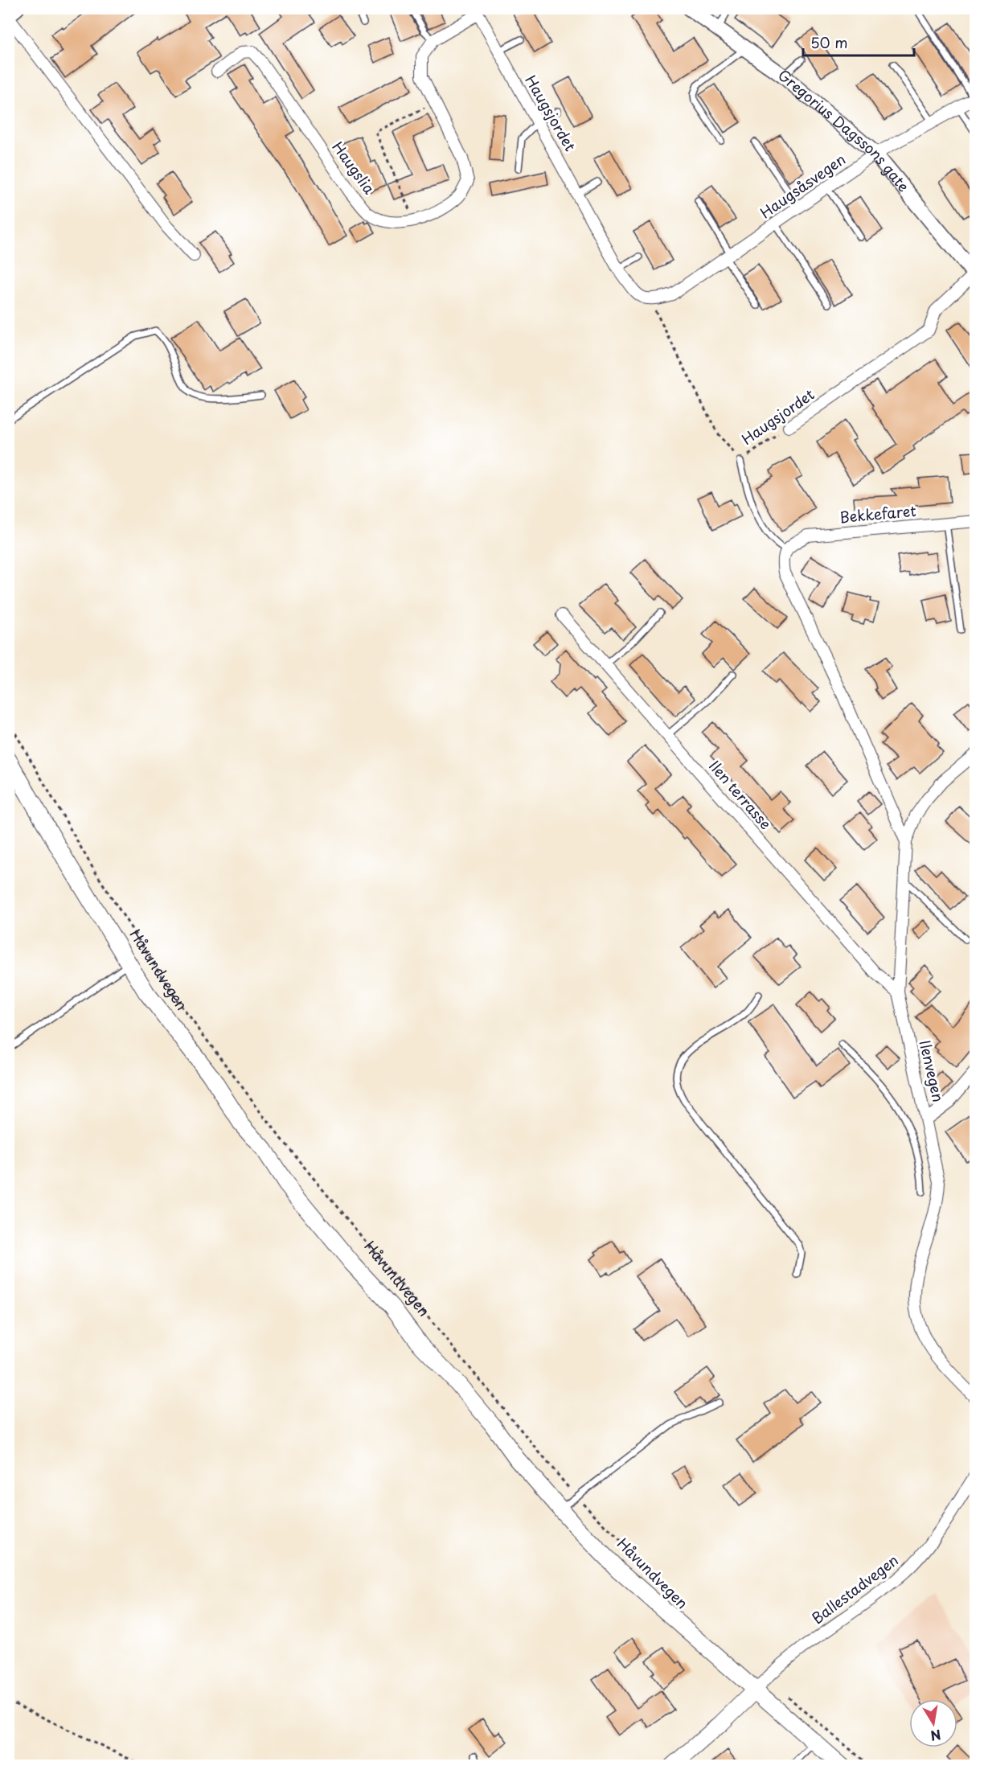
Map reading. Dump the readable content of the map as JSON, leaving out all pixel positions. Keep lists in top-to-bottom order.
{
  "streets": {
    "main road": ["Håvundvegen"],
    "street": [
      "Haugsjordet",
      "Gregorius Dagssons gate",
      "Haugslia",
      "Haugsåsvegen",
      "Bekkefaret",
      "Ilen terrasse",
      "Ilenvegen",
      "Ballestadvegen"
    ]
  },
  "crossings": [
    ["Haugsjordet", "Gregorius Dagssons gate"],
    ["Haugsjordet", "Haugsåsvegen"],
    ["Haugsjordet", "Bekkefaret"],
    ["Gregorius Dagssons gate", "Haugsåsvegen"],
    ["Ilen terrasse", "Ilenvegen"],
    ["Håvundvegen", "Ballestadvegen"]
  ],
  "scale_bar": "50 m",
  "north": "bottom"
}
